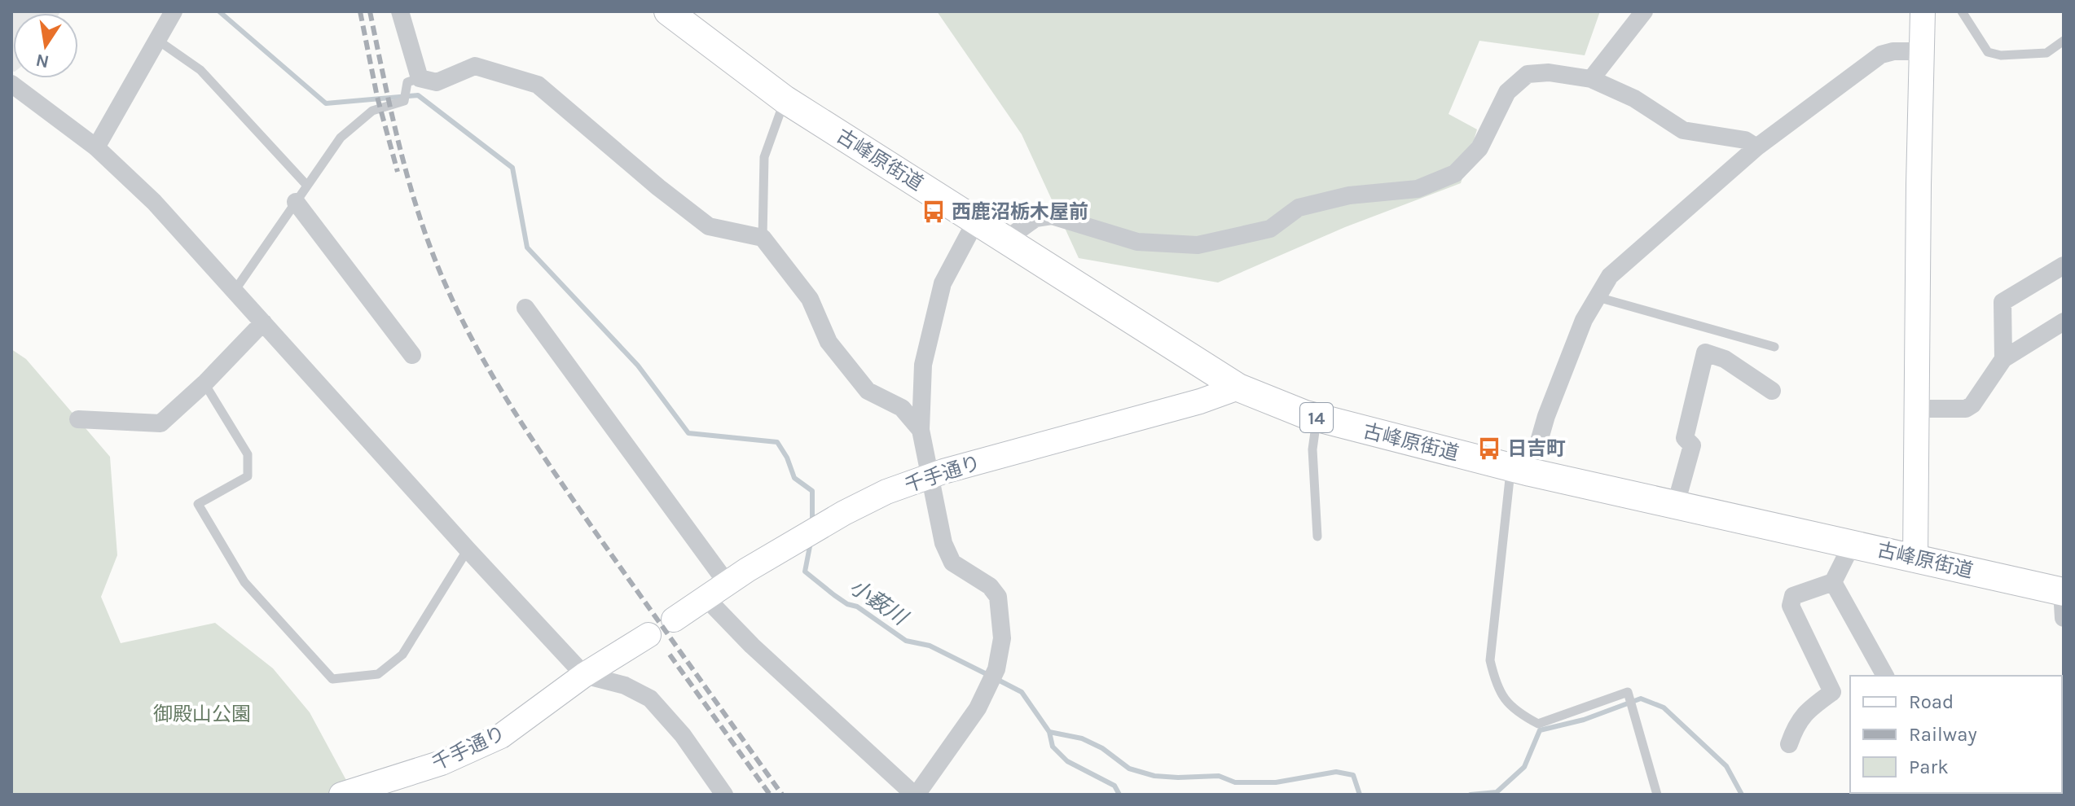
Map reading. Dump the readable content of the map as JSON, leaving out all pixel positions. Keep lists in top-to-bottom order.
{
  "streets": {
    "main road": ["古峰原街道", "14"],
    "street": ["千手通り"]
  },
  "crossings": [
    ["古峰原街道", "千手通り"]
  ],
  "water": ["小薮川"],
  "parks": ["御殿山公園"],
  "places": {
    "bus stop": ["西鹿沼栃木屋前", "日吉町"]
  },
  "legend": ["Road", "Railway", "Park"],
  "north": "bottom"
}
